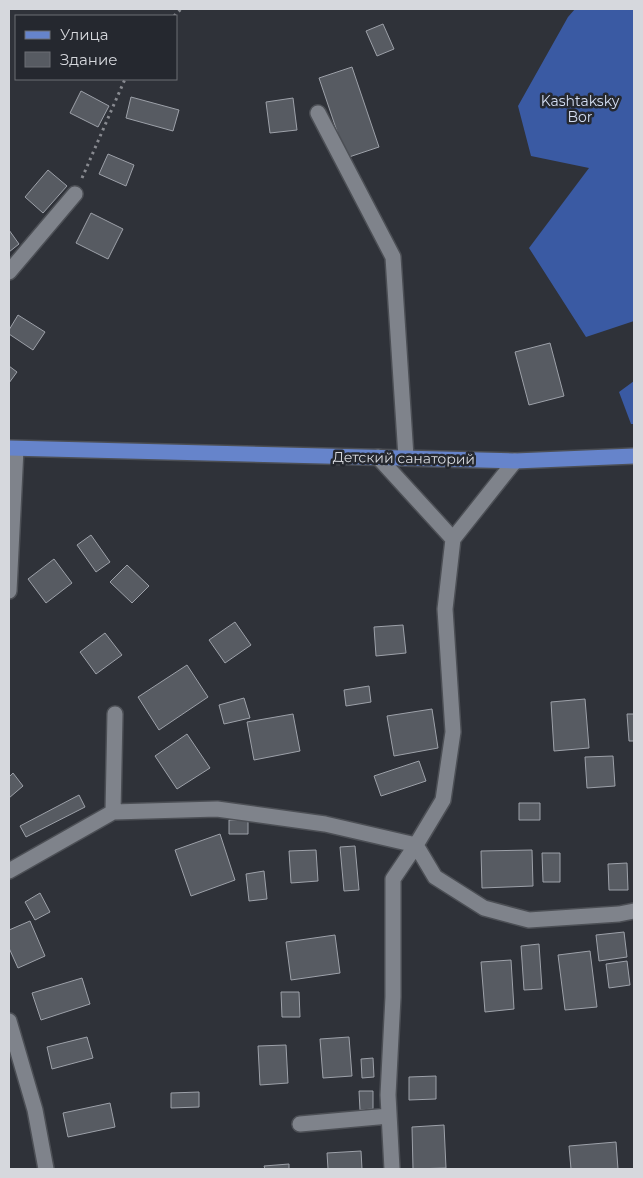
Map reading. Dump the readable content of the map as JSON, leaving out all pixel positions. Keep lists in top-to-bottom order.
{
  "streets": {
    "main road": ["Детский санаторий"]
  },
  "parks": ["Kashtaksky Bor"],
  "legend": ["Улица", "Здание"]
}
